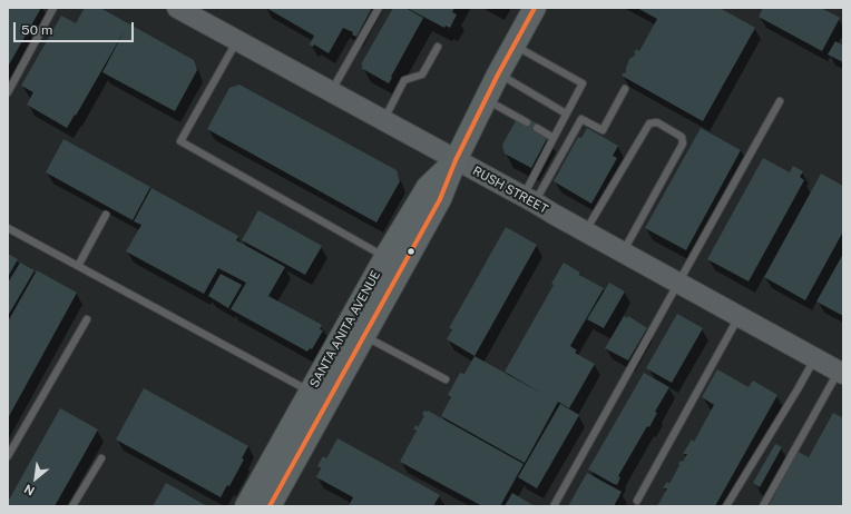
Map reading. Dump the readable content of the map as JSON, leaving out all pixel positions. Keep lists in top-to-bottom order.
{
  "streets": {
    "main road": ["SANTA ANITA AVENUE"],
    "street": ["RUSH STREET"]
  },
  "crossings": [
    ["RUSH STREET", "SANTA ANITA AVENUE"]
  ],
  "scale_bar": "50 m",
  "north": "bottom left"
}
